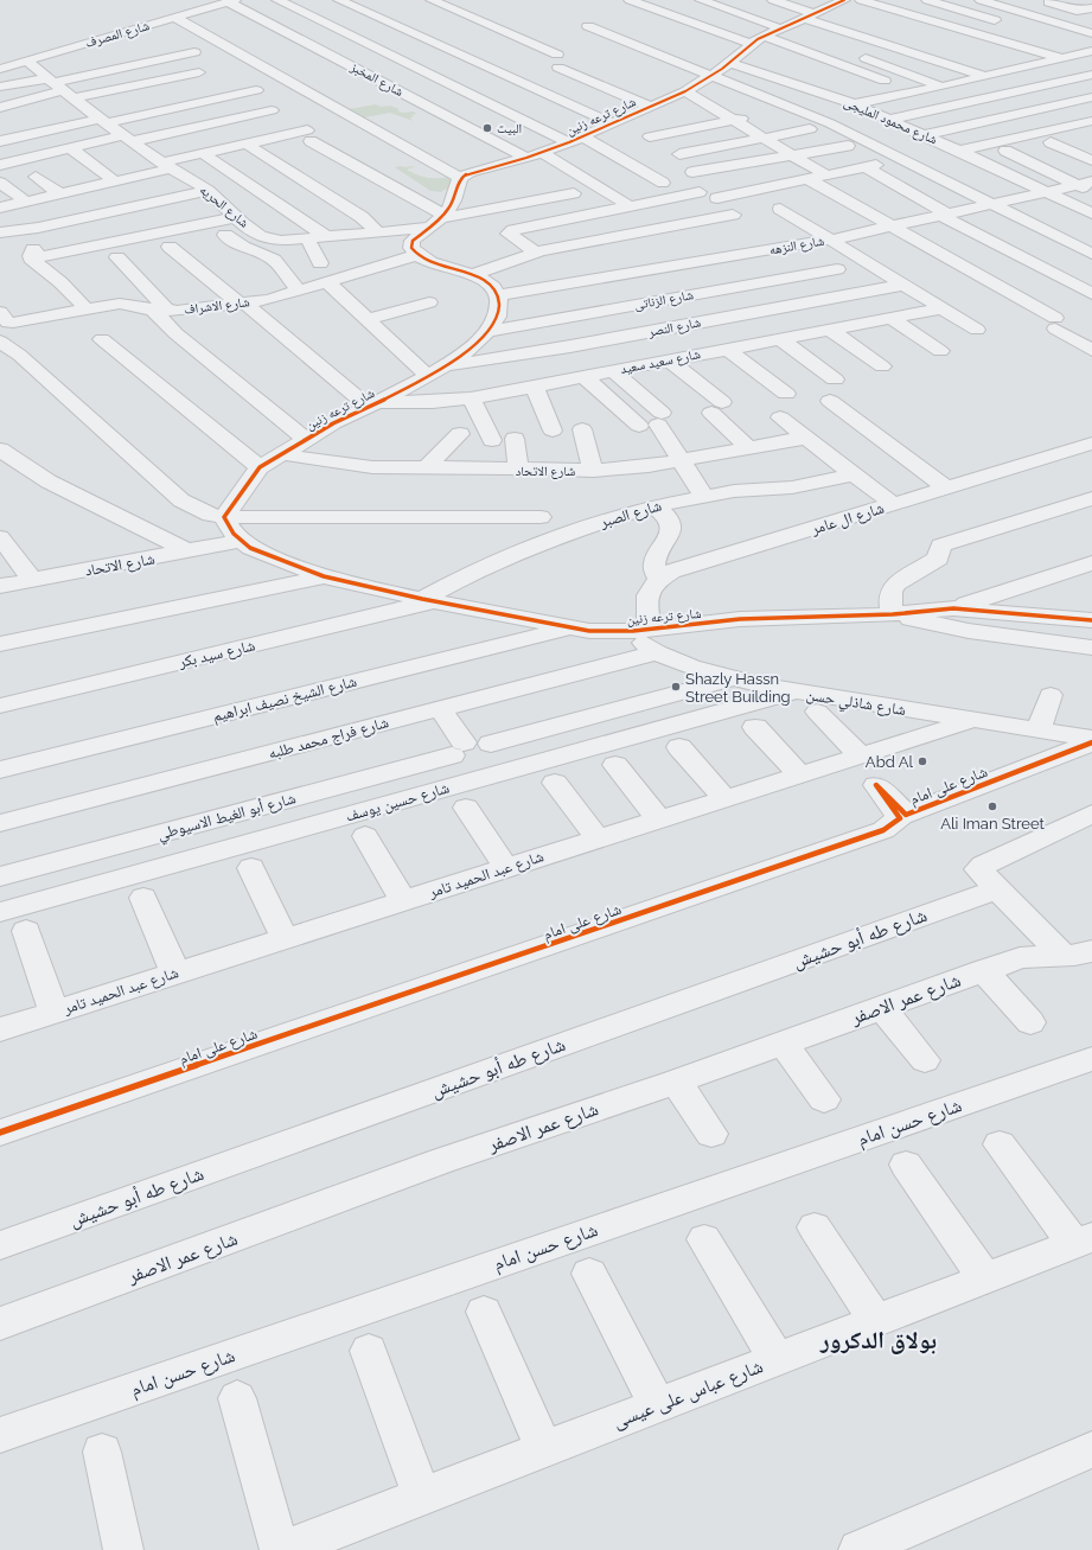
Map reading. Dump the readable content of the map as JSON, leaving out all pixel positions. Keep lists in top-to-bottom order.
{
  "streets": {
    "street": [
      "شارع المصرف",
      "شارع المخبز",
      "شارع ترعه زنين",
      "شارع محمود المليجى",
      "شارع الحريه",
      "شارع النزهه",
      "شارع الزناتى",
      "شارع الاشراف",
      "شارع النصر",
      "شارع سعيد سعيد",
      "شارع الاتحاد",
      "شارع الصبر",
      "شارع ال عامر",
      "شارع سيد بكر",
      "شارع الشيخ نصيف ابراهيم",
      "شارع شاذلي حسن",
      "شارع فراج محمد طلبه",
      "شارع على امام",
      "شارع حسين يوسف",
      "شارع أبو الغيط الاسيوطي",
      "شارع عبد الحميد تامر",
      "شارع طه أبو حشيش",
      "شارع عمر الاصفر",
      "شارع حسن امام",
      "شارع عباس على عيسى"
    ]
  },
  "crossings": [
    ["شارع المصرف", "شارع المخبز"],
    ["شارع المصرف", "شارع الحريه"],
    ["شارع المخبز", "شارع ترعه زنين"],
    ["شارع ترعه زنين", "شارع محمود المليجى"],
    ["شارع ترعه زنين", "شارع النزهه"],
    ["شارع ترعه زنين", "شارع الزناتى"],
    ["شارع ترعه زنين", "شارع النصر"],
    ["شارع ترعه زنين", "شارع سعيد سعيد"],
    ["شارع ترعه زنين", "شارع الاتحاد"],
    ["شارع ترعه زنين", "شارع الصبر"],
    ["شارع ترعه زنين", "شارع سيد بكر"],
    ["شارع ترعه زنين", "شارع الشيخ نصيف ابراهيم"],
    ["شارع ترعه زنين", "شارع شاذلي حسن"],
    ["شارع ترعه زنين", "شارع فراج محمد طلبه"],
    ["شارع محمود المليجى", "شارع النزهه"],
    ["شارع الصبر", "شارع سيد بكر"],
    ["شارع شاذلي حسن", "شارع فراج محمد طلبه"],
    ["شارع شاذلي حسن", "شارع حسين يوسف"],
    ["شارع شاذلي حسن", "شارع عبد الحميد تامر"],
    ["شارع فراج محمد طلبه", "شارع أبو الغيط الاسيوطي"]
  ],
  "districts": ["بولاق الدكرور"],
  "places": [
    "البيت",
    "Shazly Hassn Street Building",
    "Abd Al",
    "Ali Iman Street"
  ]
}
